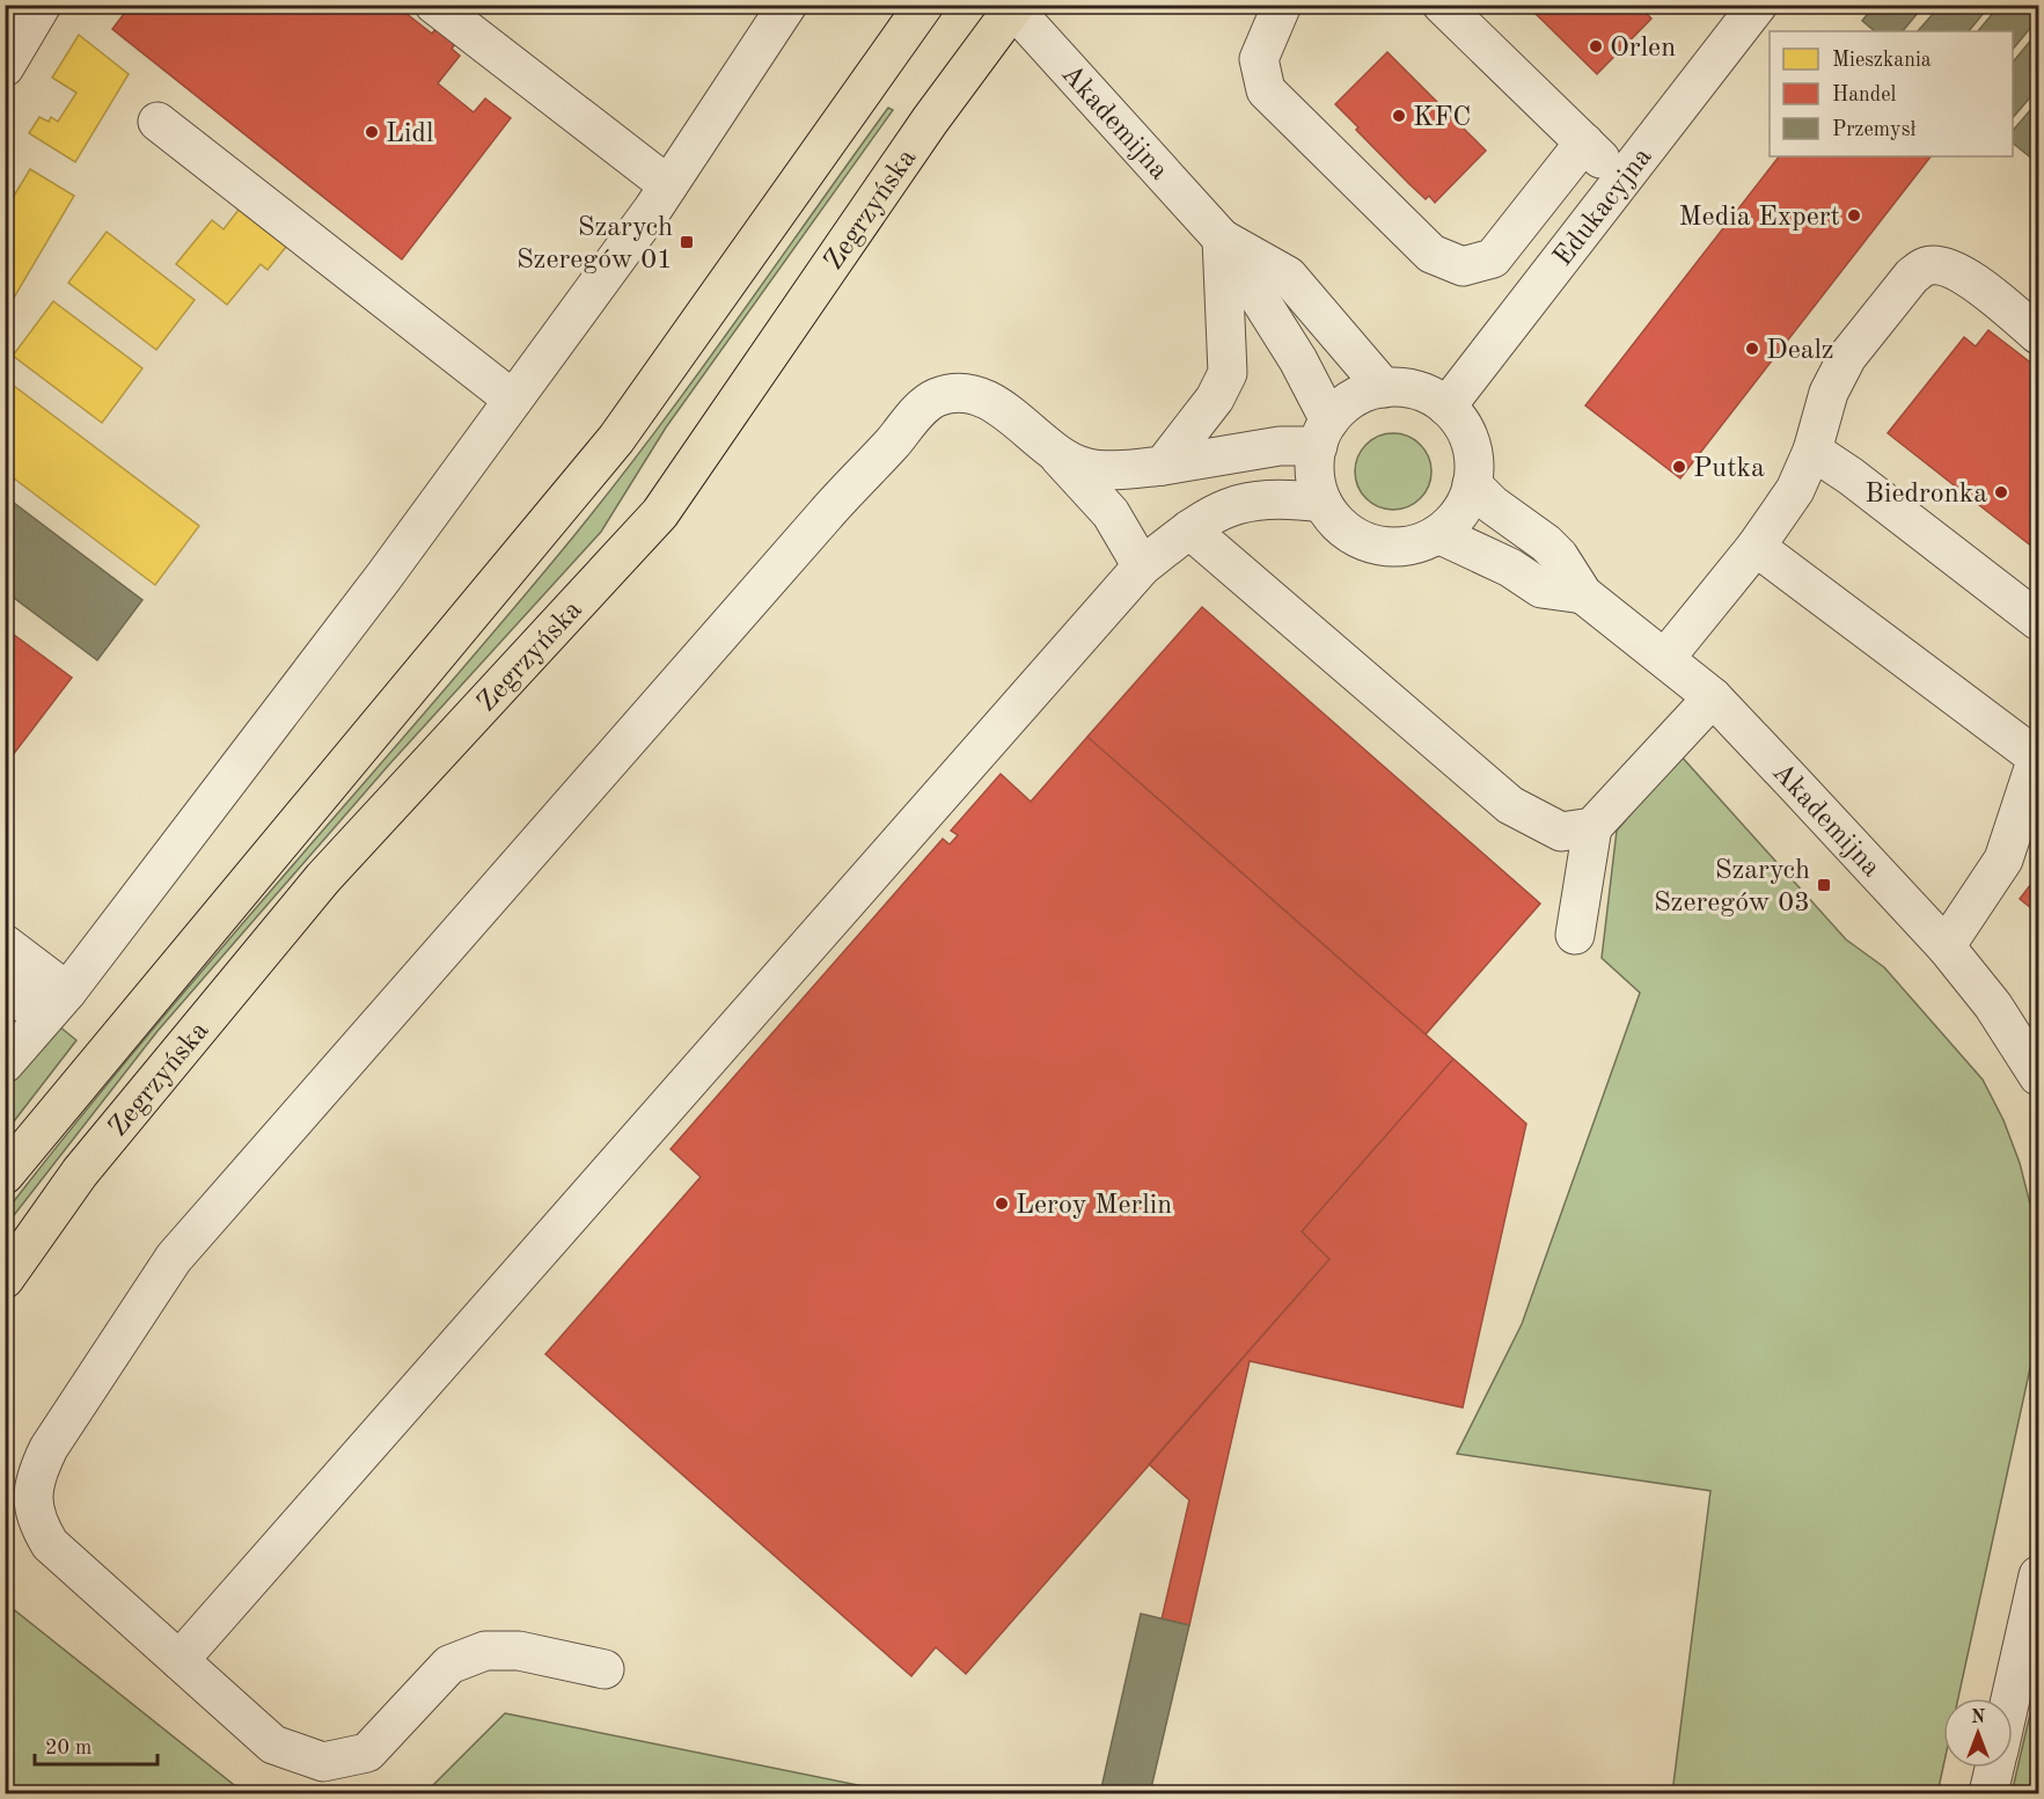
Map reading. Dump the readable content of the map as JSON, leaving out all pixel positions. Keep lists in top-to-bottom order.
{
  "streets": {
    "main road": ["Zegrzyńska"],
    "street": ["Akademijna", "Edukacyjna"]
  },
  "crossings": [
    ["Akademijna", "Edukacyjna"],
    ["Akademijna", "Zegrzyńska"]
  ],
  "places": {
    "other": [
      "Orlen",
      "KFC",
      "Lidl",
      "Media Expert",
      "Dealz",
      "Putka",
      "Biedronka",
      "Leroy Merlin"
    ],
    "transit": ["Szarych Szeregów 01", "Szarych Szeregów 03"]
  },
  "legend": ["Mieszkania", "Handel", "Przemysł"],
  "scale_bar": "20 m",
  "north": "top"
}
